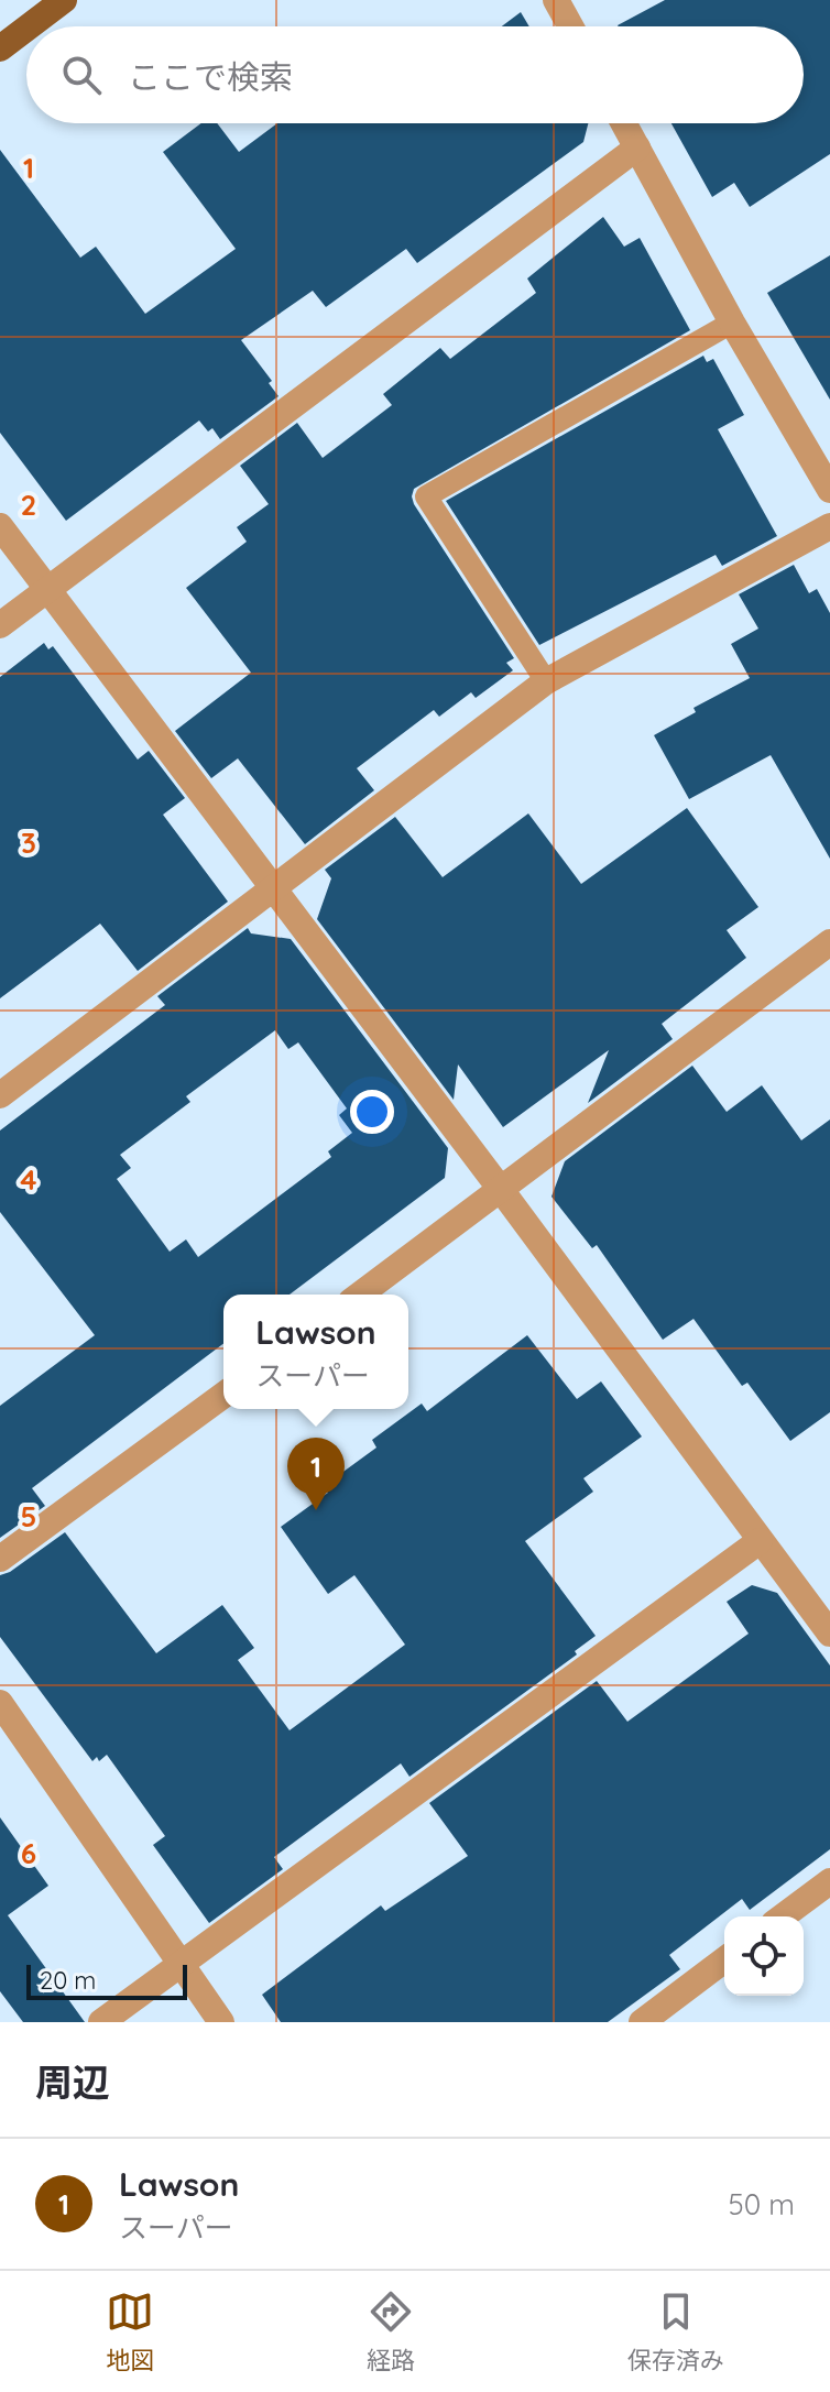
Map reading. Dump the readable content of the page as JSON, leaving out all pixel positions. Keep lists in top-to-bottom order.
{
  "scale_bar": "20 m",
  "page": {
    "search": "ここで検索",
    "popup": ["Lawson", "スーパー"],
    "pins": "1",
    "scale": "20 m",
    "heading": "周辺",
    "list": [
      {
        "mark": "1",
        "name": "Lawson",
        "note": "スーパー",
        "value": "50 m"
      }
    ],
    "nav": ["地図", "経路", "保存済み"]
  },
  "grid": {
    "rows": [
      "1",
      "2",
      "3",
      "4",
      "5",
      "6"
    ]
  }
}
